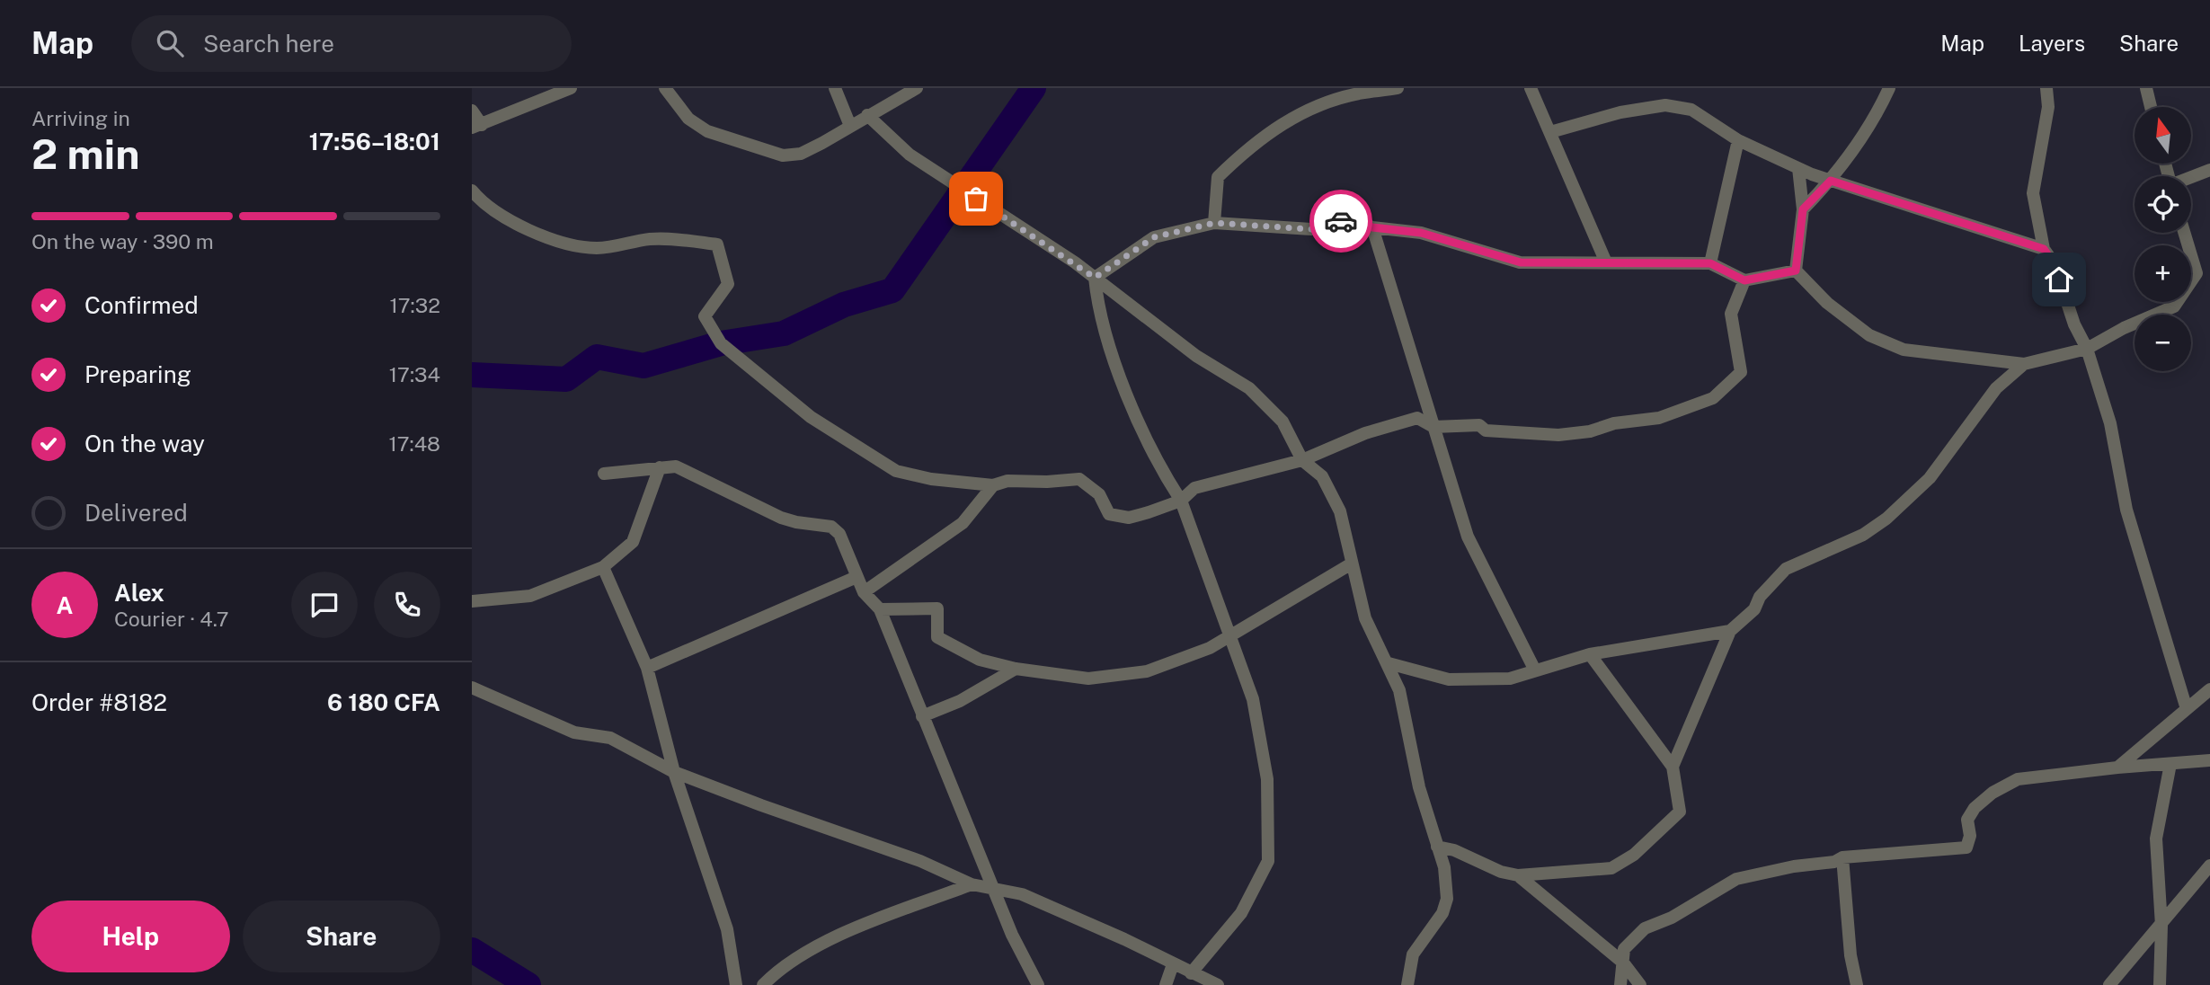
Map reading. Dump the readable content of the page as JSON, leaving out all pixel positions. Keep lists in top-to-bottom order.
{
  "north": "top",
  "page": {
    "header": "Map",
    "search": "Search here",
    "nav": ["Map", "Layers", "Share"],
    "heading": ["2 min", "Arriving in", "17:56–18:01"],
    "panel": [
      "Alex",
      "Courier · 4.7",
      "Order #8182",
      "6 180 CFA"
    ],
    "map_buttons": ["+", "−"],
    "bar": "On the way · 390 m",
    "list": [
      ["Confirmed", "17:32"],
      ["Preparing", "17:34"],
      ["On the way", "17:48"],
      "Delivered"
    ],
    "round": "A",
    "buttons": ["Help", "Share"]
  }
}
